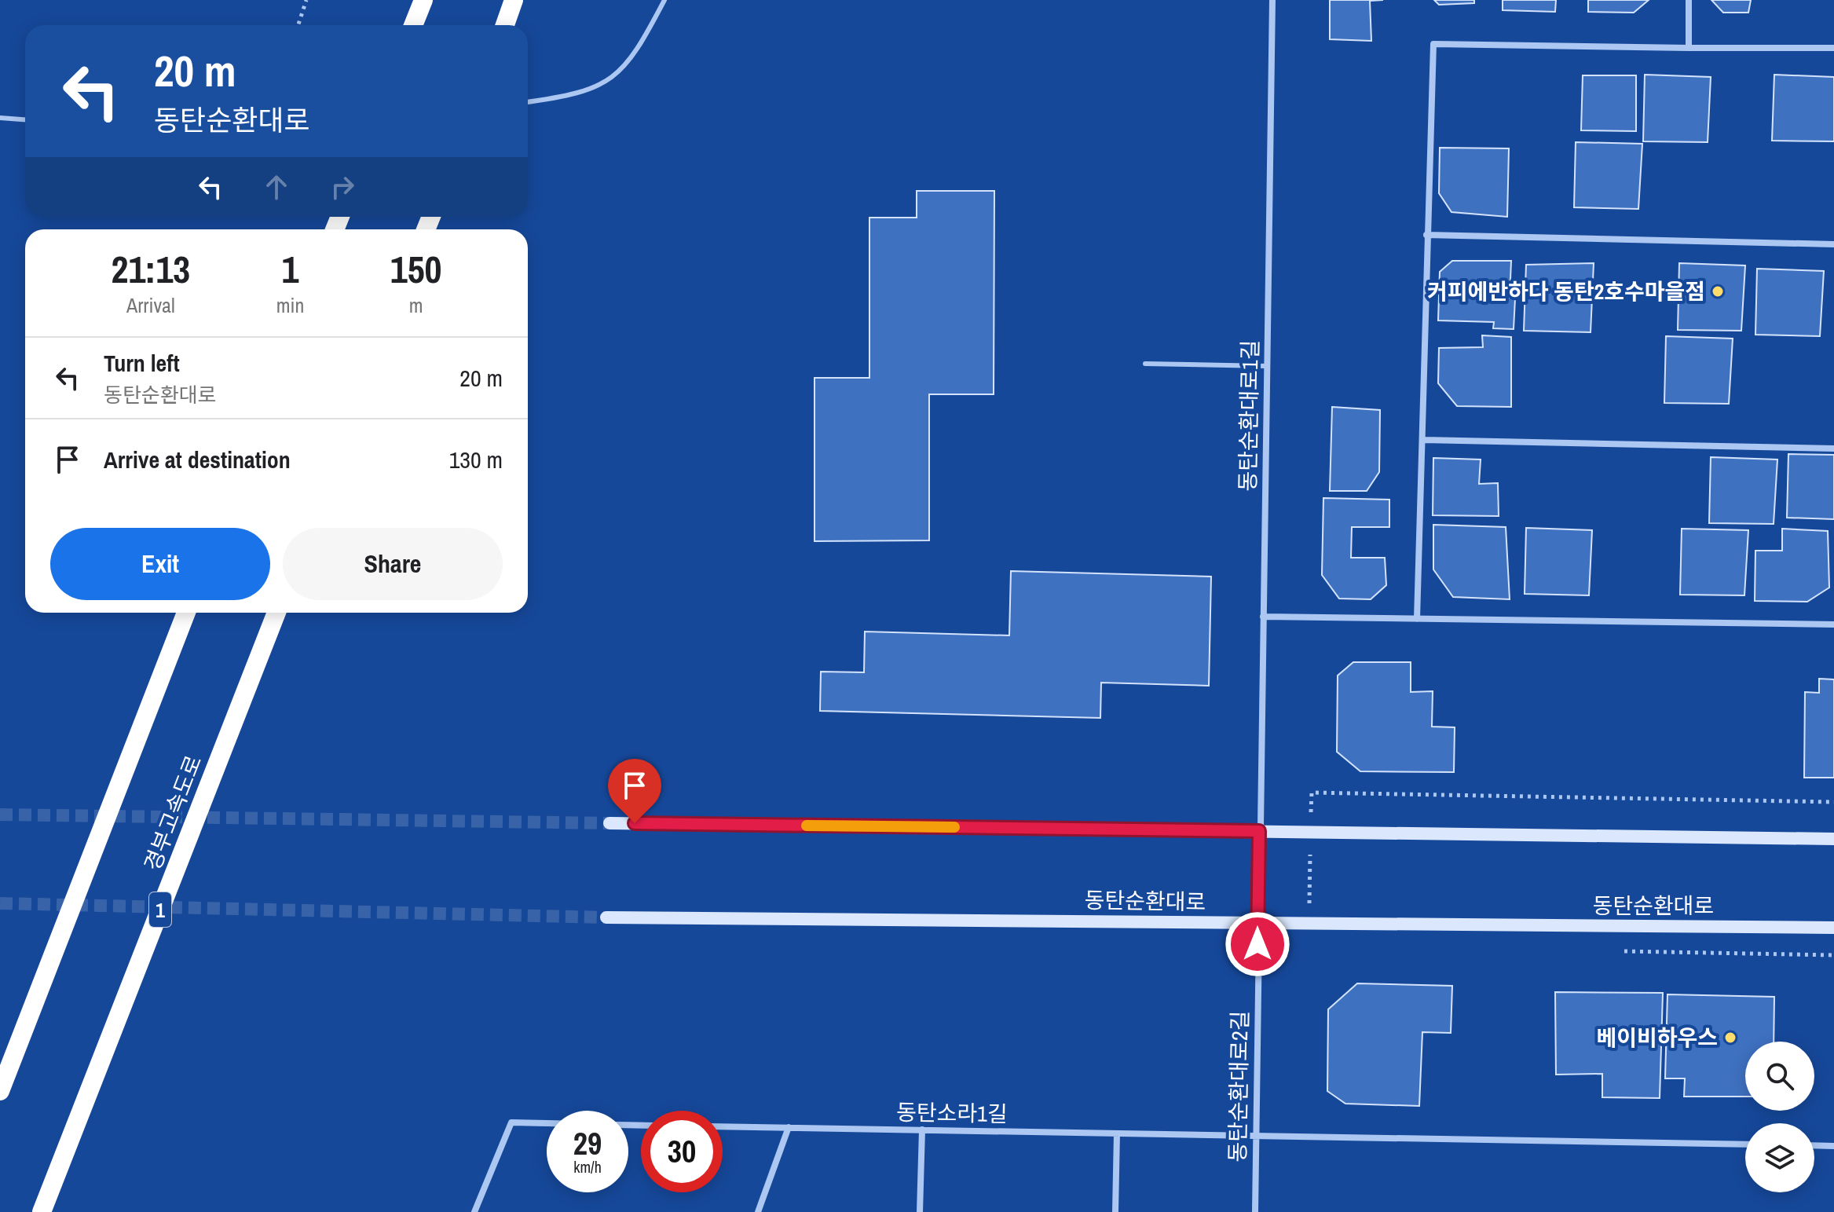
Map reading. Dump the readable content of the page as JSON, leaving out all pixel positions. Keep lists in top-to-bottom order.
{
  "streets": {
    "highway": ["경부고속도로", "1"],
    "main road": ["동탄순환대로"],
    "street": ["동탄순환대로1길", "동탄순환대로2길", "동탄소라1길"]
  },
  "crossings": [
    ["동탄순환대로1길", "동탄순환대로2길"],
    ["동탄순환대로", "동탄순환대로2길"],
    ["동탄순환대로2길", "동탄소라1길"]
  ],
  "places": ["커피에반하다 동탄2호수마을점", "베이비하우스"],
  "page": {
    "turn": ["20 m", "동탄순환대로"],
    "eta": [
      "21:13",
      "Arrival",
      "1",
      "min",
      "150",
      "m"
    ],
    "list": [
      {
        "name": "Turn left",
        "note": "동탄순환대로",
        "value": "20 m"
      },
      {
        "name": "Arrive at destination",
        "value": "130 m"
      }
    ],
    "buttons": ["Exit", "Share"],
    "speed": "29 km/h",
    "limit": "30"
  }
}
